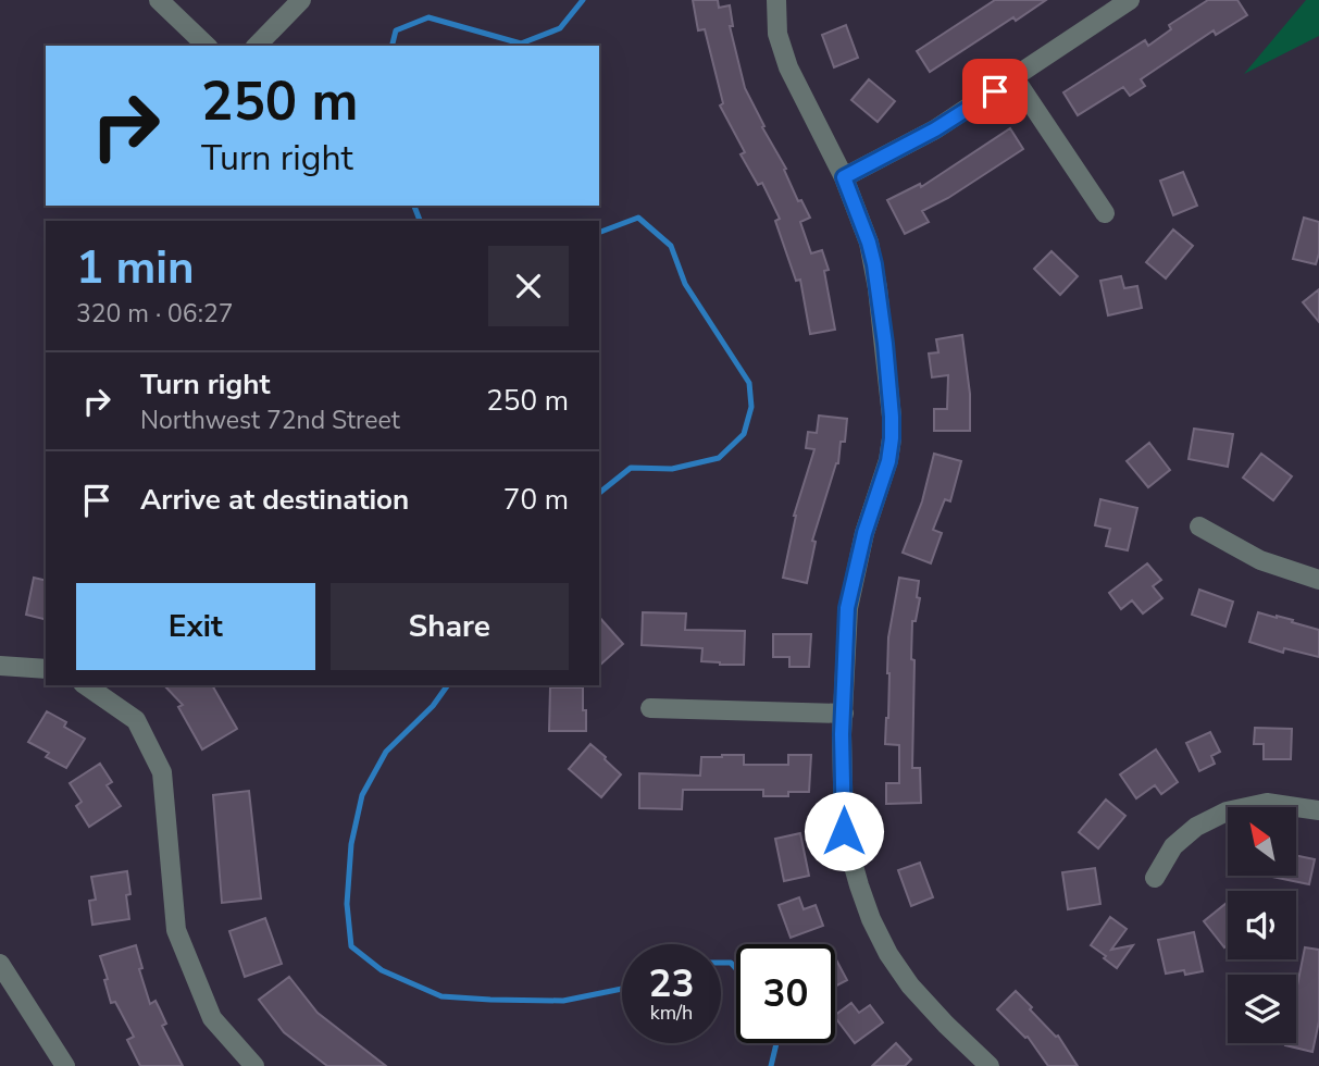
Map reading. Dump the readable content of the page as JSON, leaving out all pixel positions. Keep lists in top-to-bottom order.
{
  "north": "top left",
  "page": {
    "turn": ["250 m", "Turn right"],
    "heading": ["1 min", "320 m · 06:27"],
    "list": [
      {
        "name": "Turn right",
        "note": "Northwest 72nd Street",
        "value": "250 m"
      },
      {
        "name": "Arrive at destination",
        "value": "70 m"
      }
    ],
    "buttons": ["Exit", "Share"],
    "speed": "23 km/h",
    "limit": "30"
  }
}
